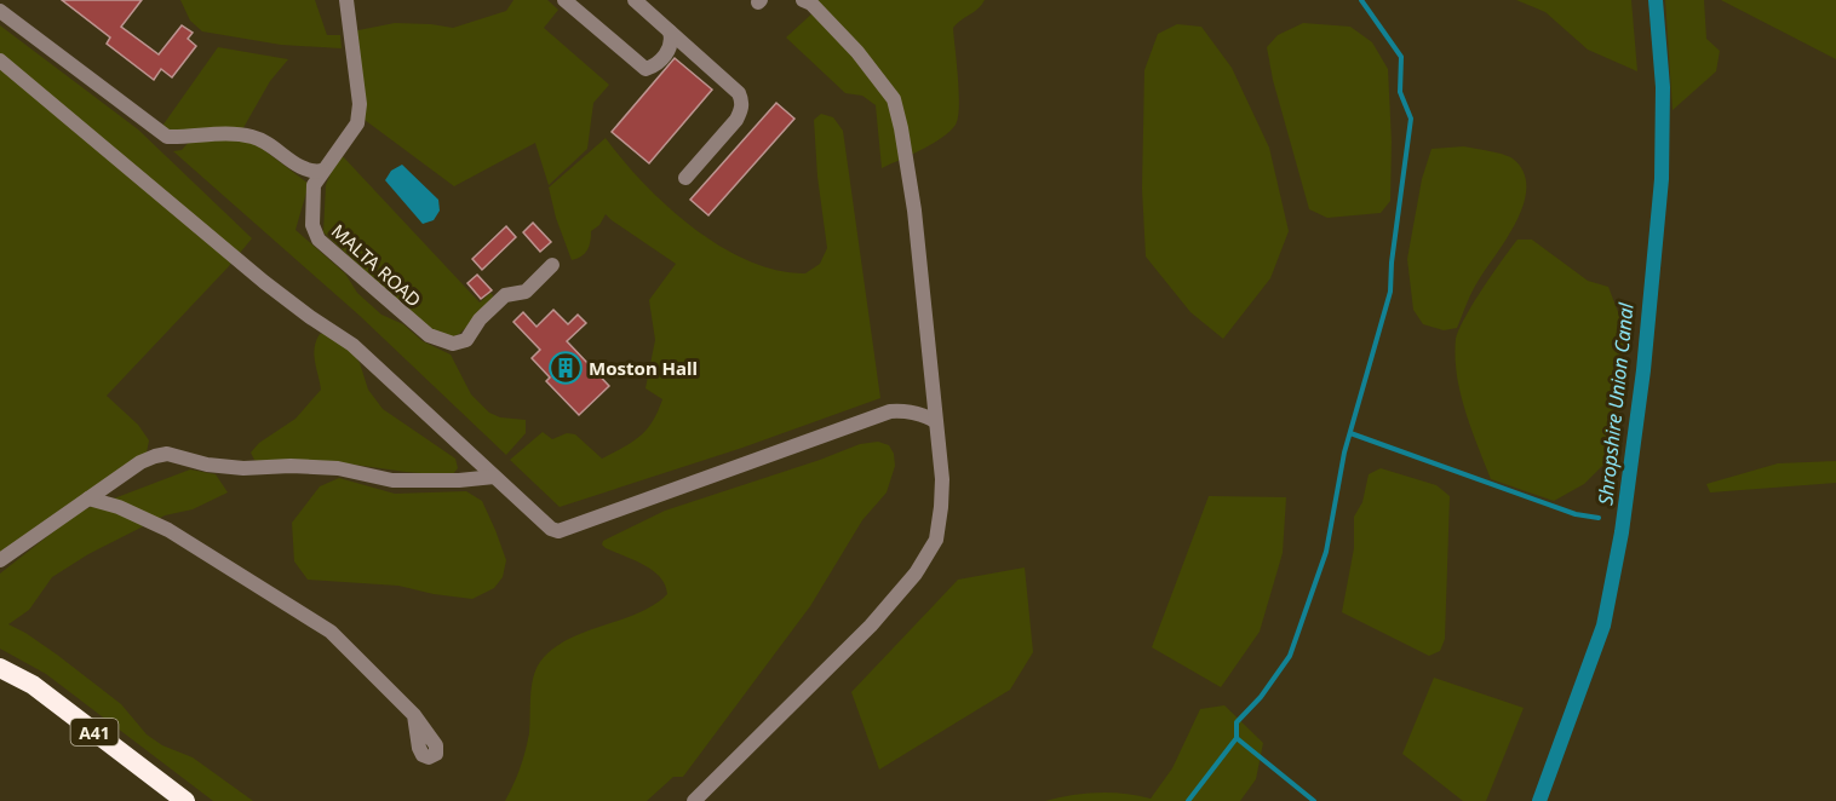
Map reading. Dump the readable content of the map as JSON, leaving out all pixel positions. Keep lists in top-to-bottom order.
{
  "streets": {
    "highway": ["A41"],
    "street": ["MALTA ROAD"]
  },
  "water": ["Shropshire Union Canal"],
  "places": {
    "building": ["Moston Hall"]
  }
}
